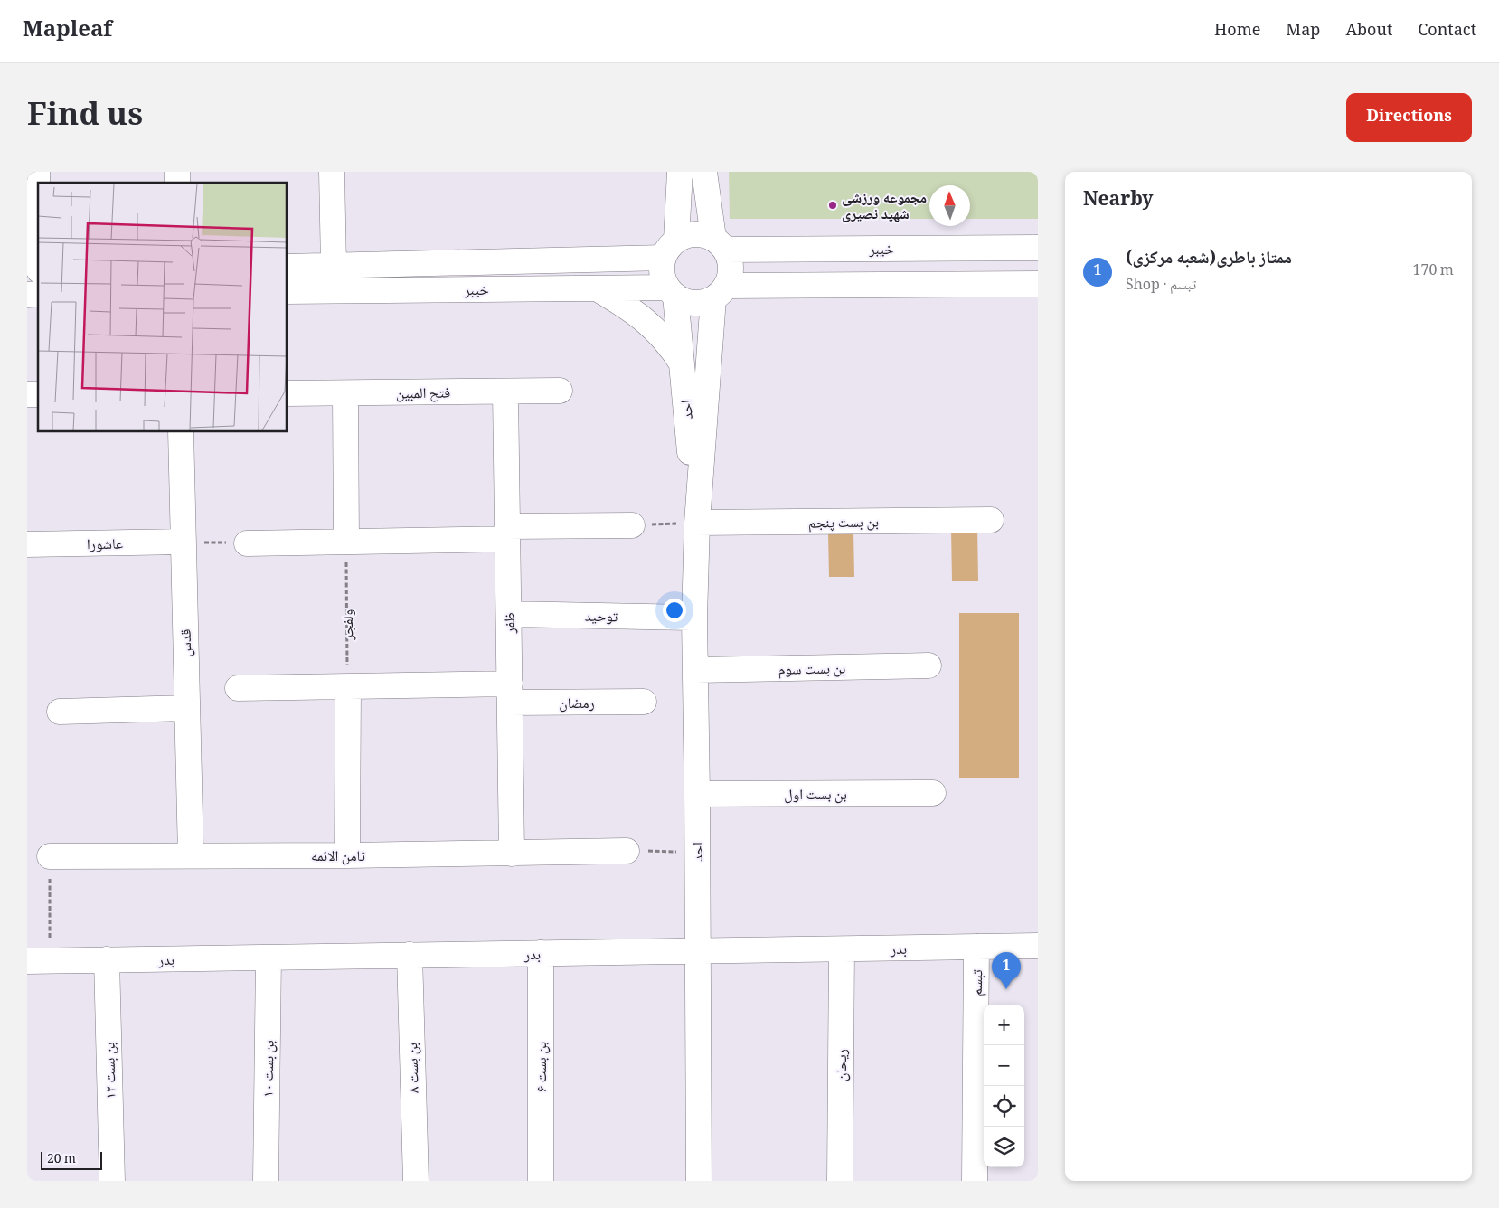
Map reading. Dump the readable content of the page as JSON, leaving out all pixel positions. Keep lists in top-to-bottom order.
{
  "streets": {
    "street": [
      "خیبر",
      "فتح المبین",
      "احد",
      "بن بست پنجم",
      "عاشورا",
      "توحید",
      "ظفر",
      "قدس",
      "بن بست سوم",
      "رمضان",
      "بن بست اول",
      "ثامن الائمه",
      "بدر",
      "تبسم",
      "ریحان",
      "بن بست ۶",
      "بن بست ۸",
      "بن بست ۱۰",
      "بن بست ۱۲"
    ],
    "path": ["ولفجر"]
  },
  "crossings": [
    ["خیبر", "احد"],
    ["فتح المبین", "ظفر"],
    ["احد", "بن بست پنجم"],
    ["احد", "توحید"],
    ["احد", "بن بست سوم"],
    ["احد", "بن بست اول"],
    ["احد", "بدر"],
    ["عاشورا", "قدس"],
    ["توحید", "ظفر"],
    ["ظفر", "رمضان"],
    ["ظفر", "ثامن الائمه"],
    ["ولفجر", "رمضان"],
    ["قدس", "ثامن الائمه"],
    ["بدر", "تبسم"],
    ["بدر", "ریحان"],
    ["بدر", "بن بست ۶"],
    ["بدر", "بن بست ۸"],
    ["بدر", "بن بست ۱۰"],
    ["بدر", "بن بست ۱۲"]
  ],
  "places": ["مجموعه ورزشی شهید نصیری"],
  "scale_bar": "20 m",
  "north": "top",
  "page": {
    "header": "Mapleaf",
    "nav": [
      "Home",
      "Map",
      "About",
      "Contact"
    ],
    "title": "Find us",
    "buttons": "Directions",
    "heading": "Nearby",
    "list": [
      {
        "mark": "1",
        "name": "ممتاز باطری(شعبه مرکزی)",
        "note": "Shop · تبسم",
        "value": "170 m"
      }
    ],
    "pins": "1",
    "map_buttons": ["+", "−"],
    "scale": "20 m"
  }
}
